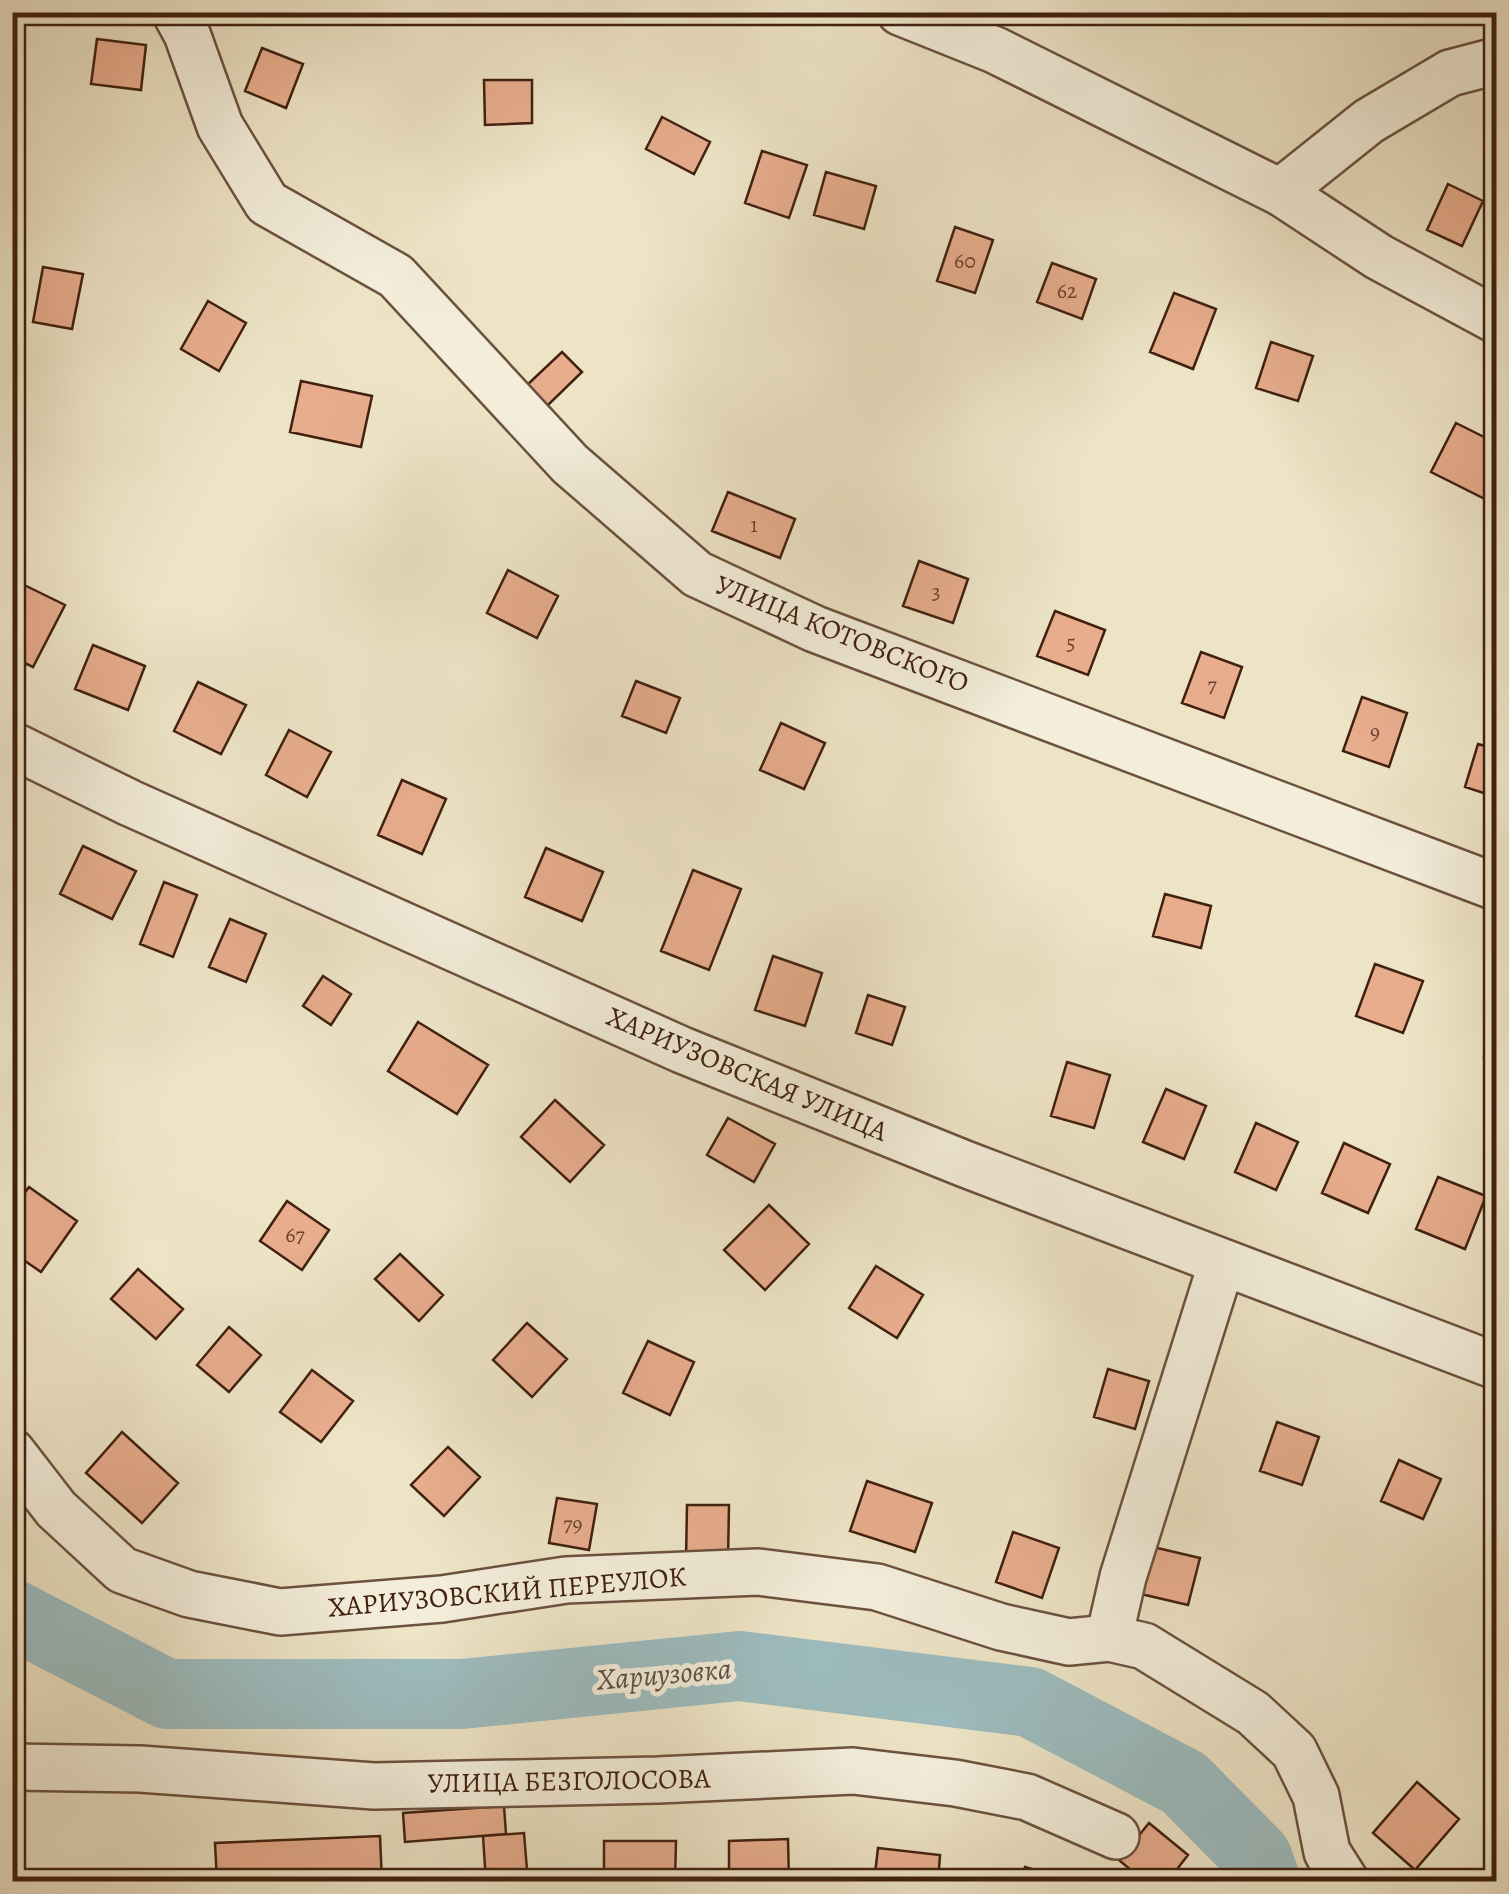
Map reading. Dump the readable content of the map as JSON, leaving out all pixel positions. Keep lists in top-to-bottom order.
{
  "streets": {
    "street": [
      "УЛИЦА КОТОВСКОГО",
      "ХАРИУЗОВСКАЯ УЛИЦА",
      "ХАРИУЗОВСКИЙ ПЕРЕУЛОК",
      "УЛИЦА БЕЗГОЛОСОВА"
    ]
  },
  "water": ["Хариузовка"],
  "house_numbers": [
    "60",
    "62",
    "1",
    "3",
    "5",
    "7",
    "9",
    "67",
    "79"
  ]
}
